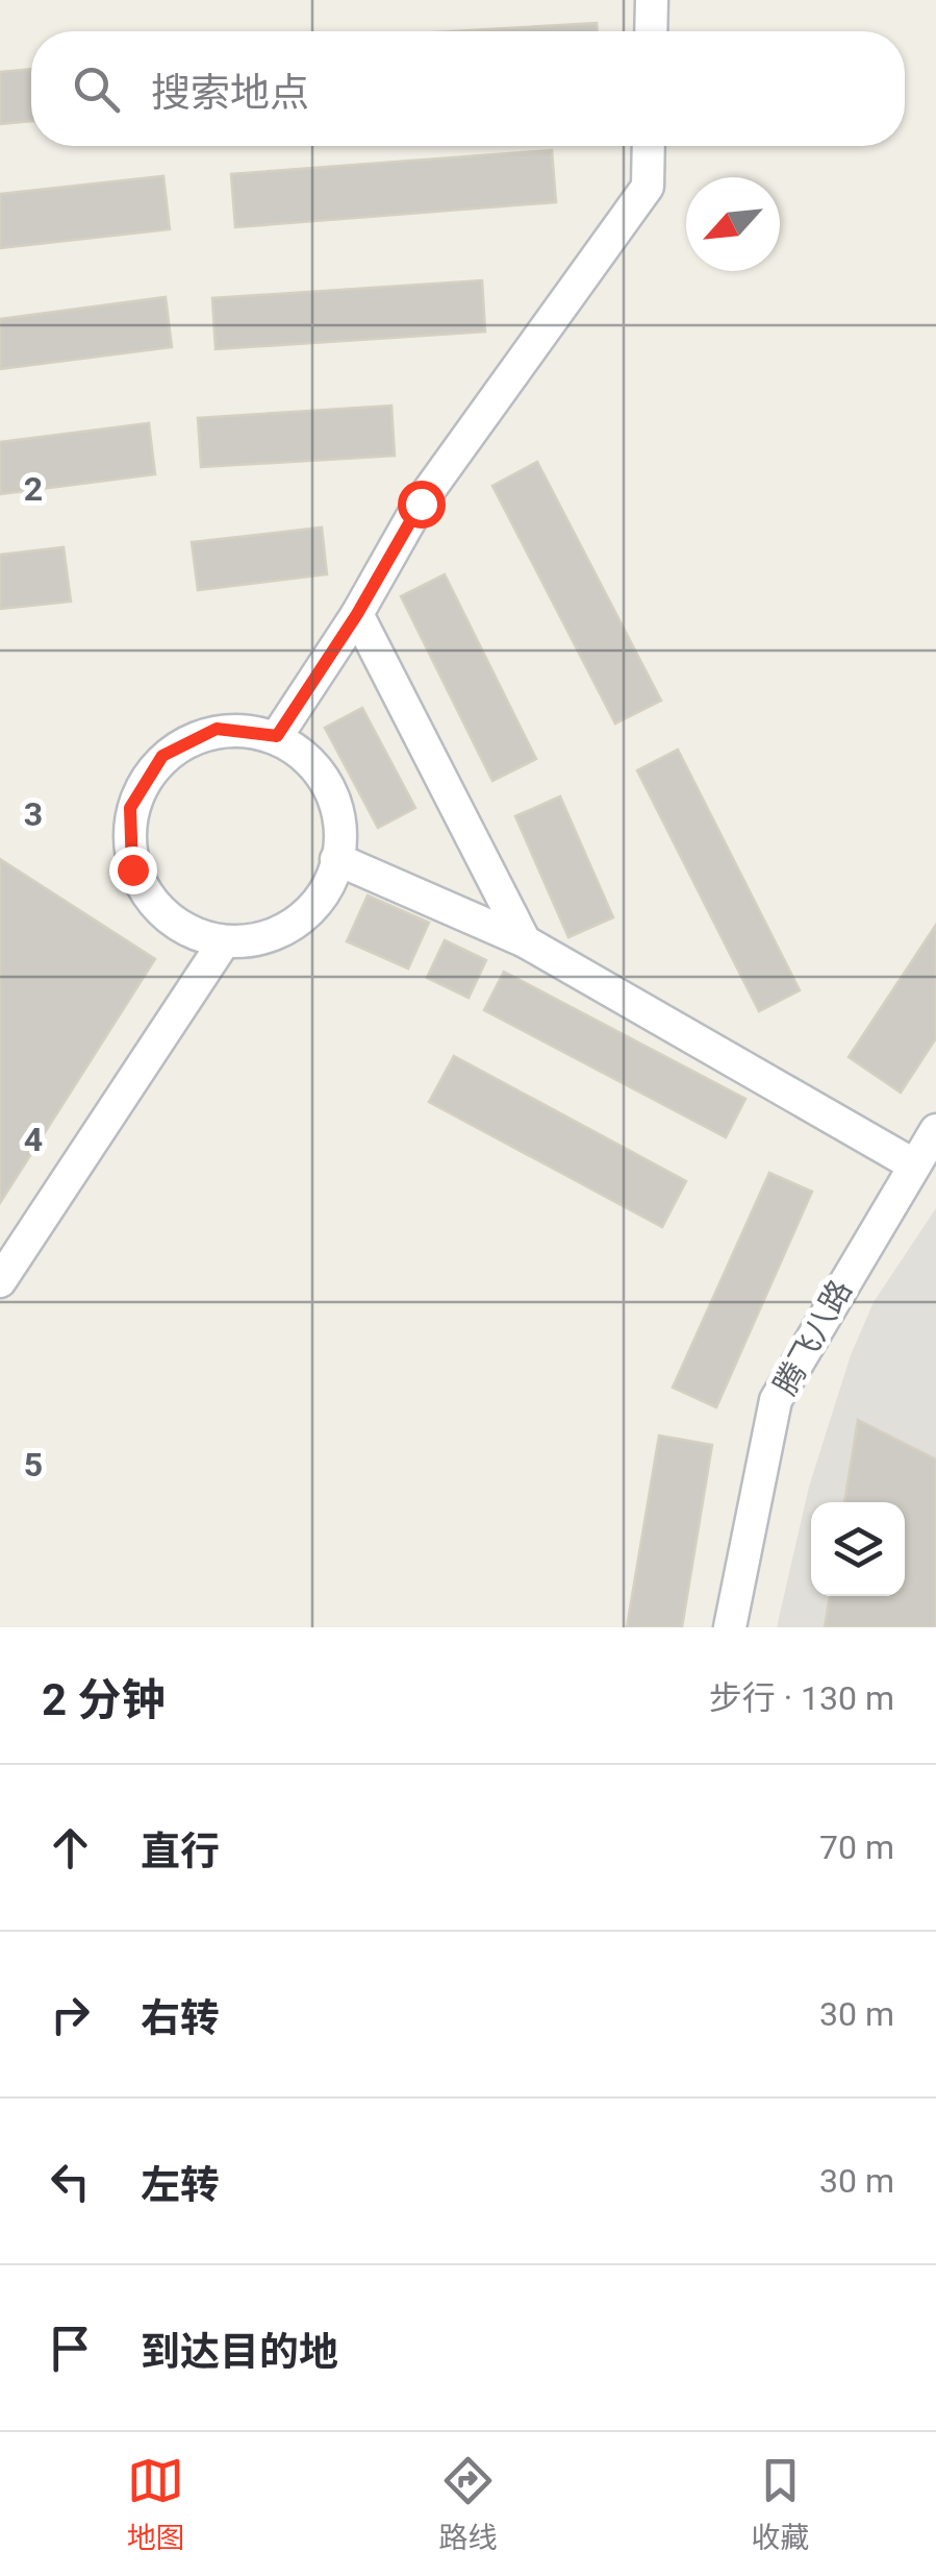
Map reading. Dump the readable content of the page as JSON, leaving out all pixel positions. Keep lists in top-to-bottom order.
{
  "streets": {
    "street": ["腾飞八路"]
  },
  "north": "bottom left",
  "page": {
    "search": "搜索地点",
    "heading": ["2 分钟", "步行 · 130 m"],
    "list": [
      ["直行", "70 m"],
      ["右转", "30 m"],
      ["左转", "30 m"],
      "到达目的地"
    ],
    "nav": ["地图", "路线", "收藏"]
  },
  "grid": {
    "rows": [
      "2",
      "3",
      "4",
      "5"
    ]
  }
}
